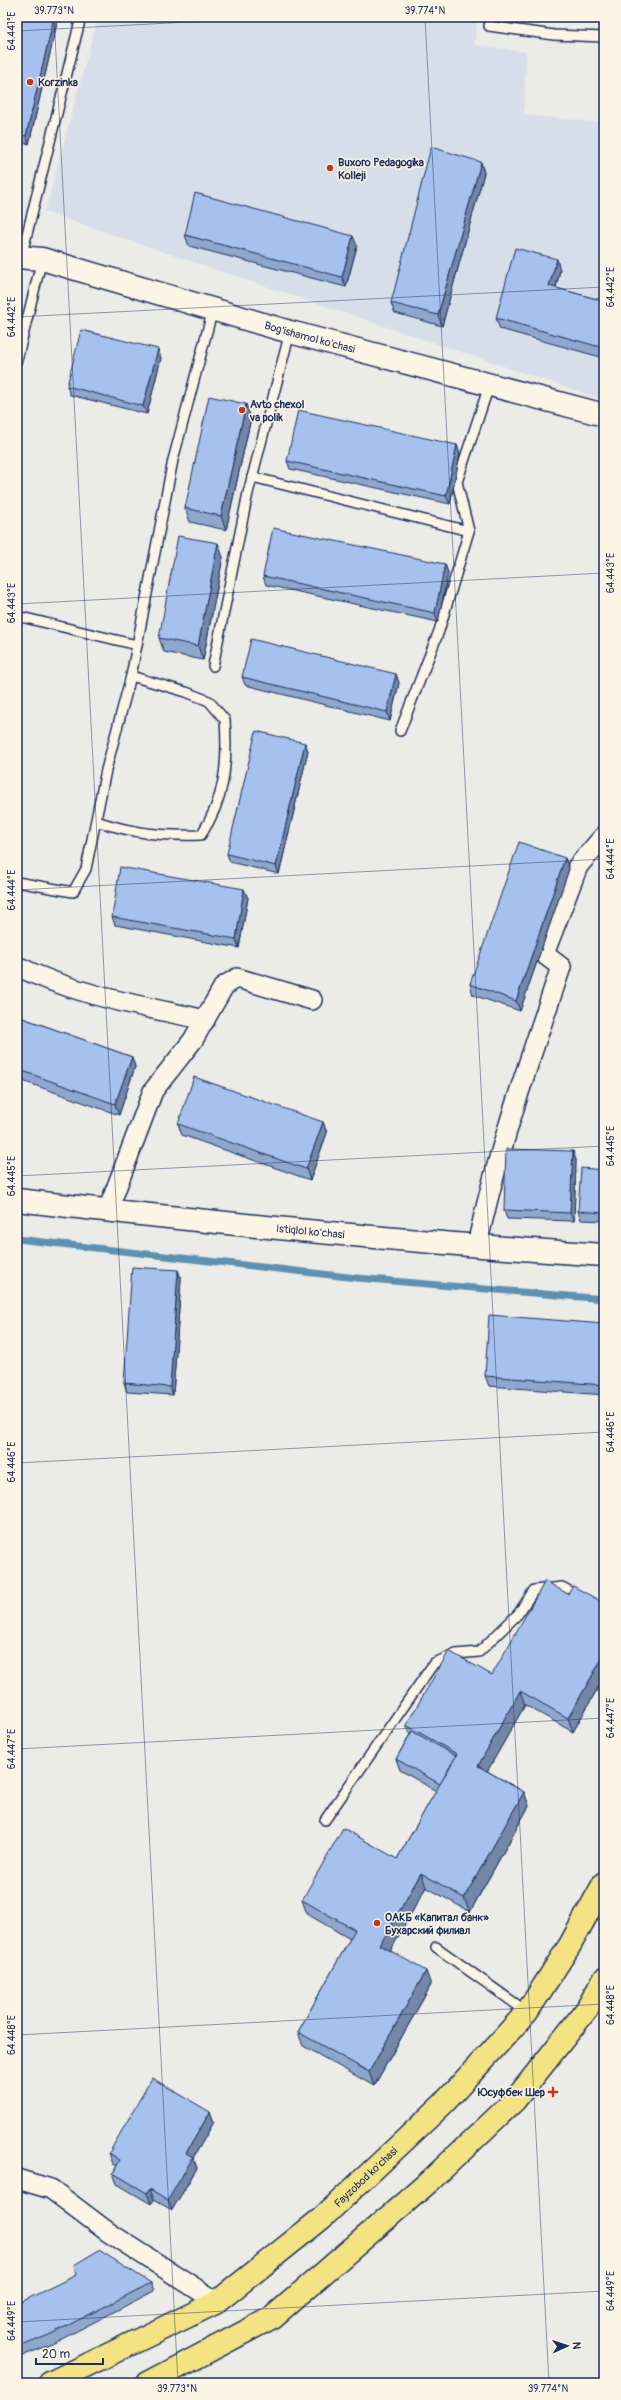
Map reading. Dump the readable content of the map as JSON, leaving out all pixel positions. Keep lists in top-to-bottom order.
{
  "streets": {
    "main road": ["Fayzobod ko'chasi"],
    "street": ["Bog'ishamol ko'chasi", "Istiqlol ko'chasi"]
  },
  "places": {
    "other": [
      "Korzinka",
      "Buxoro Pedagogika Kolleji",
      "Avto chexol va polik",
      "ОАКБ «Капитал банк» Бухарский филиал"
    ],
    "health": ["Юсуфбек Шер"]
  },
  "scale_bar": "20 m",
  "north": "right",
  "coordinates": [
    "39.773°N",
    "39.774°N",
    "64.441°E",
    "64.442°E",
    "64.443°E",
    "64.444°E",
    "64.445°E",
    "64.446°E",
    "64.447°E",
    "64.448°E",
    "64.449°E"
  ]
}
